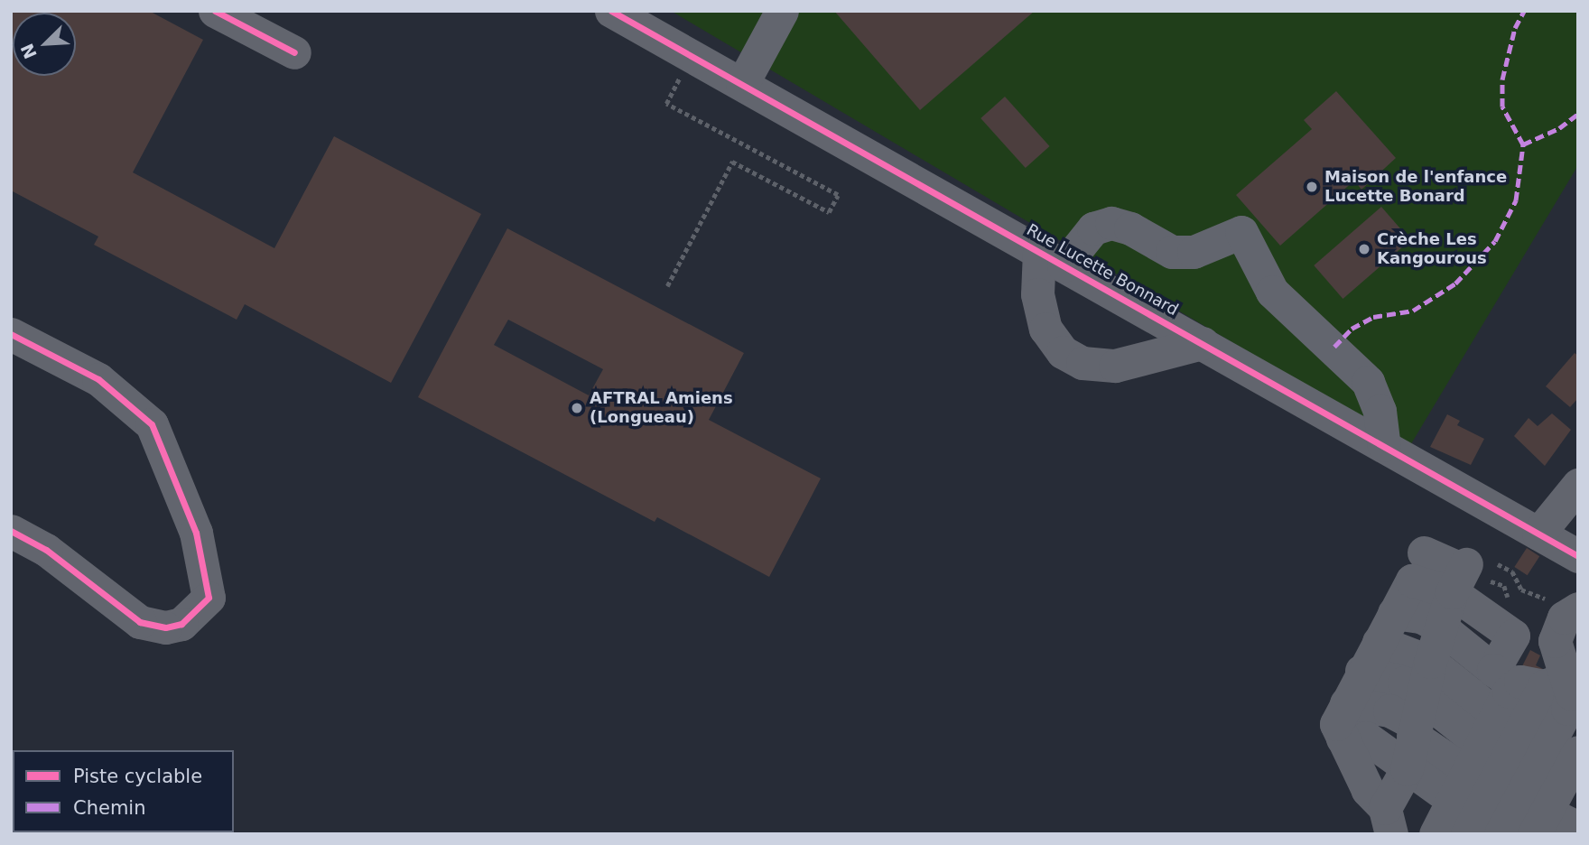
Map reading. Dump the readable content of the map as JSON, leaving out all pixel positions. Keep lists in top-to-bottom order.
{
  "streets": {
    "street": ["Rue Lucette Bonnard"]
  },
  "places": ["Maison de l'enfance Lucette Bonard", "Crèche Les Kangourous", "AFTRAL Amiens (Longueau)"],
  "legend": ["Piste cyclable", "Chemin"],
  "north": "bottom left"
}
